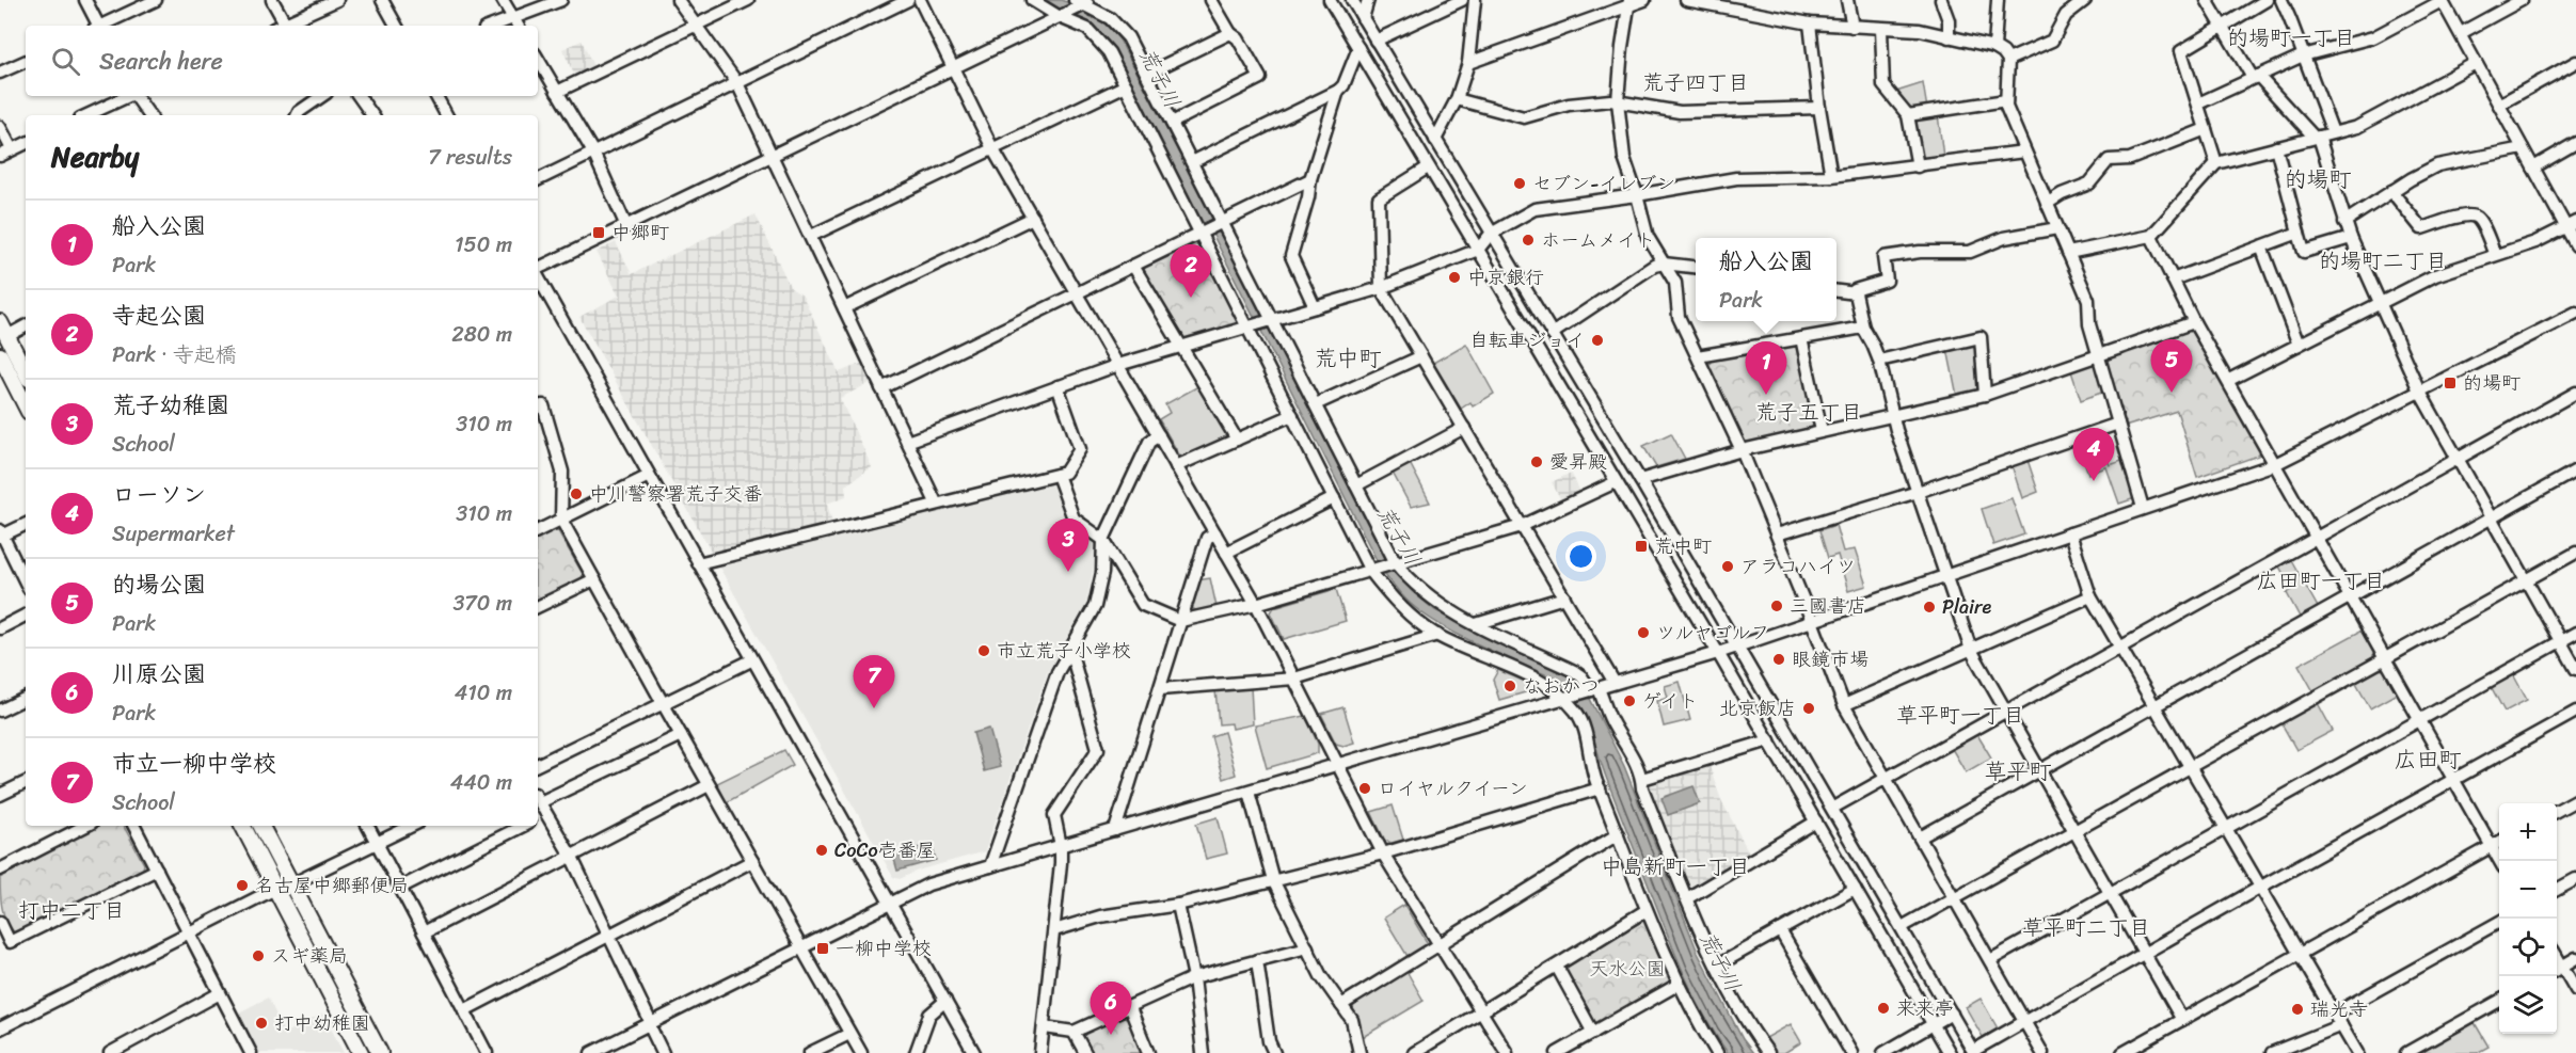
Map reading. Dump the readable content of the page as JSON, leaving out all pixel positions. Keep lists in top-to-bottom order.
{
  "districts": [
    "的場町一丁目",
    "荒子四丁目",
    "的場町",
    "的場町二丁目",
    "荒中町",
    "荒子五丁目",
    "広田町一丁目",
    "草平町一丁目",
    "広田町",
    "草平町",
    "中島新町一丁目",
    "打中二丁目",
    "草平町二丁目"
  ],
  "water": ["荒子川"],
  "parks": ["天水公園"],
  "places": {
    "other": [
      "セブン-イレブン",
      "ホームメイト",
      "中京銀行",
      "自転車ジョイ",
      "愛昇殿",
      "中川警察署荒子交番",
      "アラコハイツ",
      "三國書店",
      "Plaire",
      "ツルヤゴルフ",
      "市立荒子小学校",
      "眼鏡市場",
      "なおかつ",
      "ゲイト",
      "北京飯店",
      "ロイヤルクイーン",
      "CoCo壱番屋",
      "名古屋中郷郵便局",
      "スギ薬局",
      "来来亭",
      "瑞光寺",
      "打中幼稚園"
    ],
    "transit": [
      "中郷町",
      "的場町",
      "荒中町",
      "一柳中学校"
    ]
  },
  "page": {
    "search": "Search here",
    "heading": ["Nearby", "7 results"],
    "list": [
      {
        "mark": "1",
        "name": "船入公園",
        "note": "Park",
        "value": "150 m"
      },
      {
        "mark": "2",
        "name": "寺起公園",
        "note": "Park · 寺起橋",
        "value": "280 m"
      },
      {
        "mark": "3",
        "name": "荒子幼稚園",
        "note": "School",
        "value": "310 m"
      },
      {
        "mark": "4",
        "name": "ローソン",
        "note": "Supermarket",
        "value": "310 m"
      },
      {
        "mark": "5",
        "name": "的場公園",
        "note": "Park",
        "value": "370 m"
      },
      {
        "mark": "6",
        "name": "川原公園",
        "note": "Park",
        "value": "410 m"
      },
      {
        "mark": "7",
        "name": "市立一柳中学校",
        "note": "School",
        "value": "440 m"
      }
    ],
    "popup": ["船入公園", "Park"],
    "pins": [
      "2",
      "5",
      "1",
      "4",
      "3",
      "7",
      "6"
    ],
    "map_buttons": ["+", "−"]
  }
}
